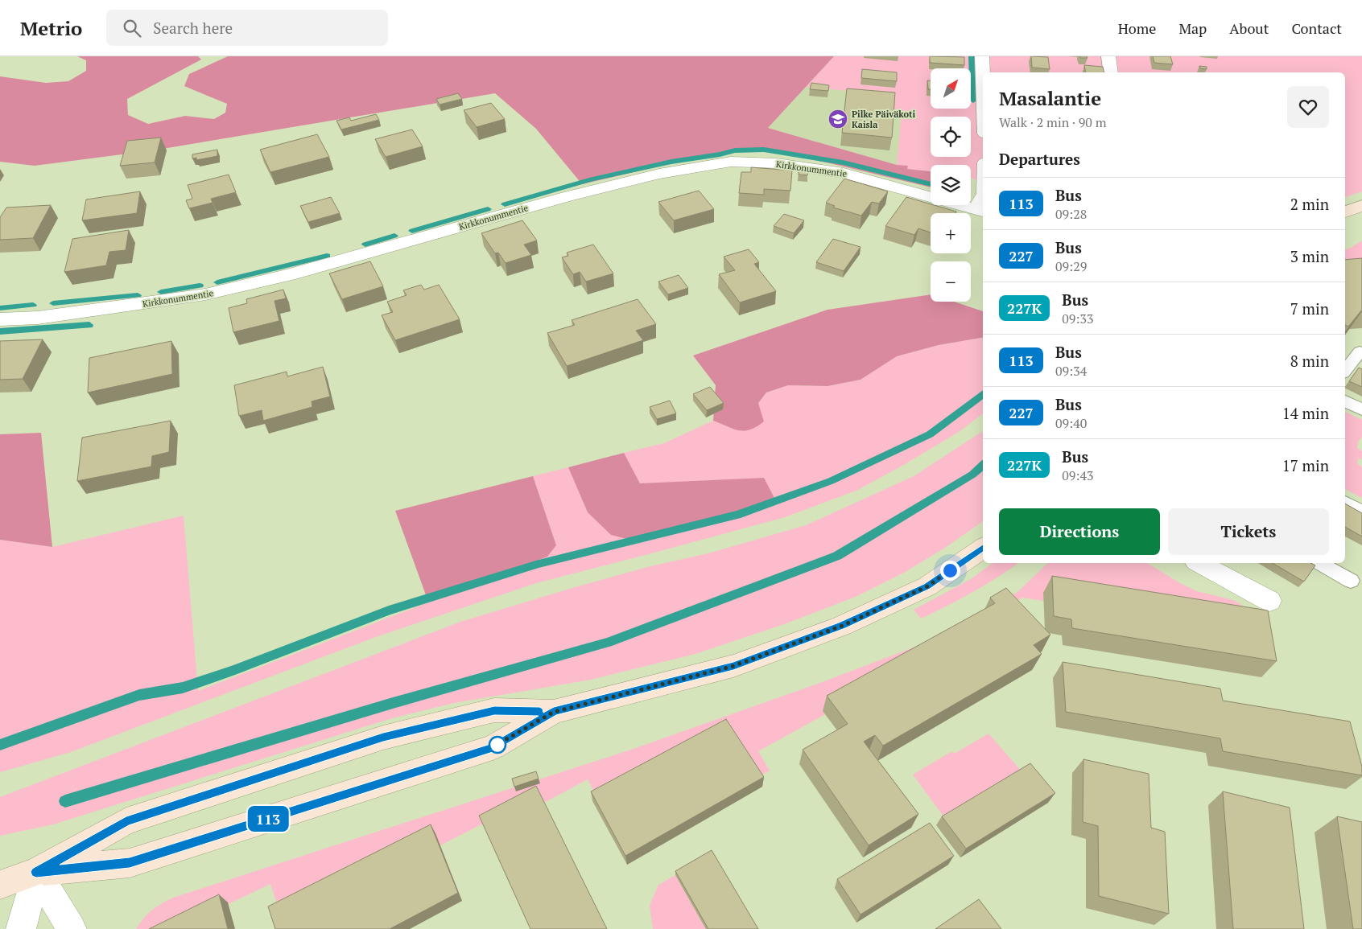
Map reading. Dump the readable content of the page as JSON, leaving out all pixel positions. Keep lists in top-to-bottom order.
{
  "streets": {
    "street": ["Kirkkonummentie"]
  },
  "places": {
    "school or university": ["Pilke Päiväkoti Kaisla"]
  },
  "lines": ["bus line 113"],
  "north": "top right",
  "page": {
    "header": "Metrio",
    "search": "Search here",
    "nav": [
      "Home",
      "Map",
      "About",
      "Contact"
    ],
    "on_map": "113",
    "map_buttons": ["+", "−"],
    "heading": [
      ["Masalantie", "Walk · 2 min · 90 m"],
      "Departures"
    ],
    "list": [
      {
        "mark": "113",
        "name": "Bus",
        "note": "09:28",
        "value": "2 min"
      },
      {
        "mark": "227",
        "name": "Bus",
        "note": "09:29",
        "value": "3 min"
      },
      {
        "mark": "227K",
        "name": "Bus",
        "note": "09:33",
        "value": "7 min"
      },
      {
        "mark": "113",
        "name": "Bus",
        "note": "09:34",
        "value": "8 min"
      },
      {
        "mark": "227",
        "name": "Bus",
        "note": "09:40",
        "value": "14 min"
      },
      {
        "mark": "227K",
        "name": "Bus",
        "note": "09:43",
        "value": "17 min"
      }
    ],
    "buttons": ["Directions", "Tickets"]
  }
}
